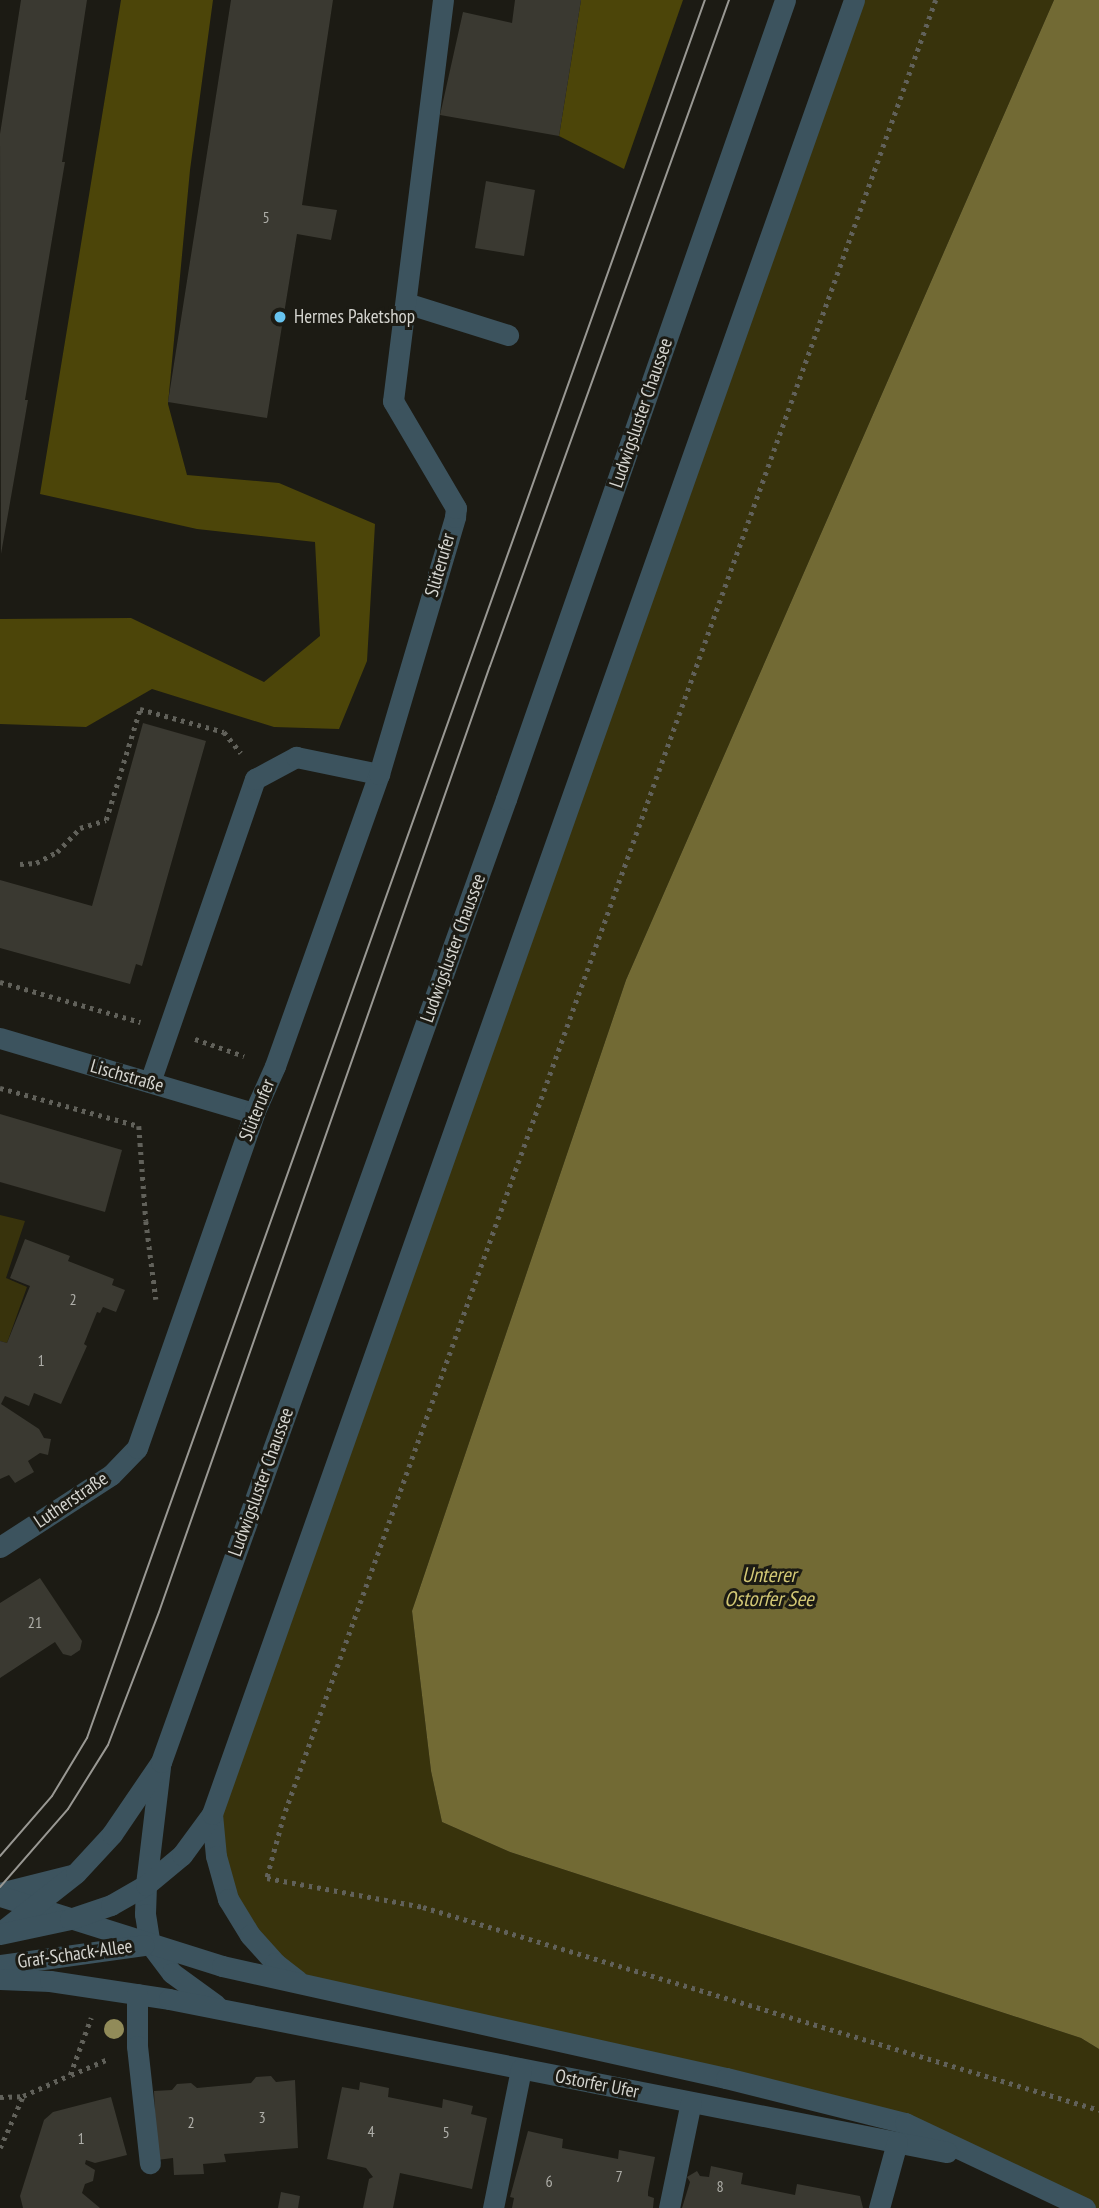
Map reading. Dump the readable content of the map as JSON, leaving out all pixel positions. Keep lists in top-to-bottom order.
{
  "streets": {
    "street": [
      "Ludwigsluster Chaussee",
      "Slüterufer",
      "Lischstraße",
      "Lutherstraße",
      "Graf-Schack-Allee",
      "Ostorfer Ufer"
    ]
  },
  "crossings": [
    ["Ludwigsluster Chaussee", "Graf-Schack-Allee"],
    ["Ludwigsluster Chaussee", "Ostorfer Ufer"],
    ["Slüterufer", "Lischstraße"],
    ["Slüterufer", "Lutherstraße"],
    ["Graf-Schack-Allee", "Ostorfer Ufer"]
  ],
  "water": ["Unterer Ostorfer See"],
  "places": ["Hermes Paketshop"],
  "house_numbers": [
    "5",
    "2",
    "1",
    "21",
    "3",
    "2",
    "4",
    "5",
    "1",
    "7",
    "6",
    "8"
  ]
}
